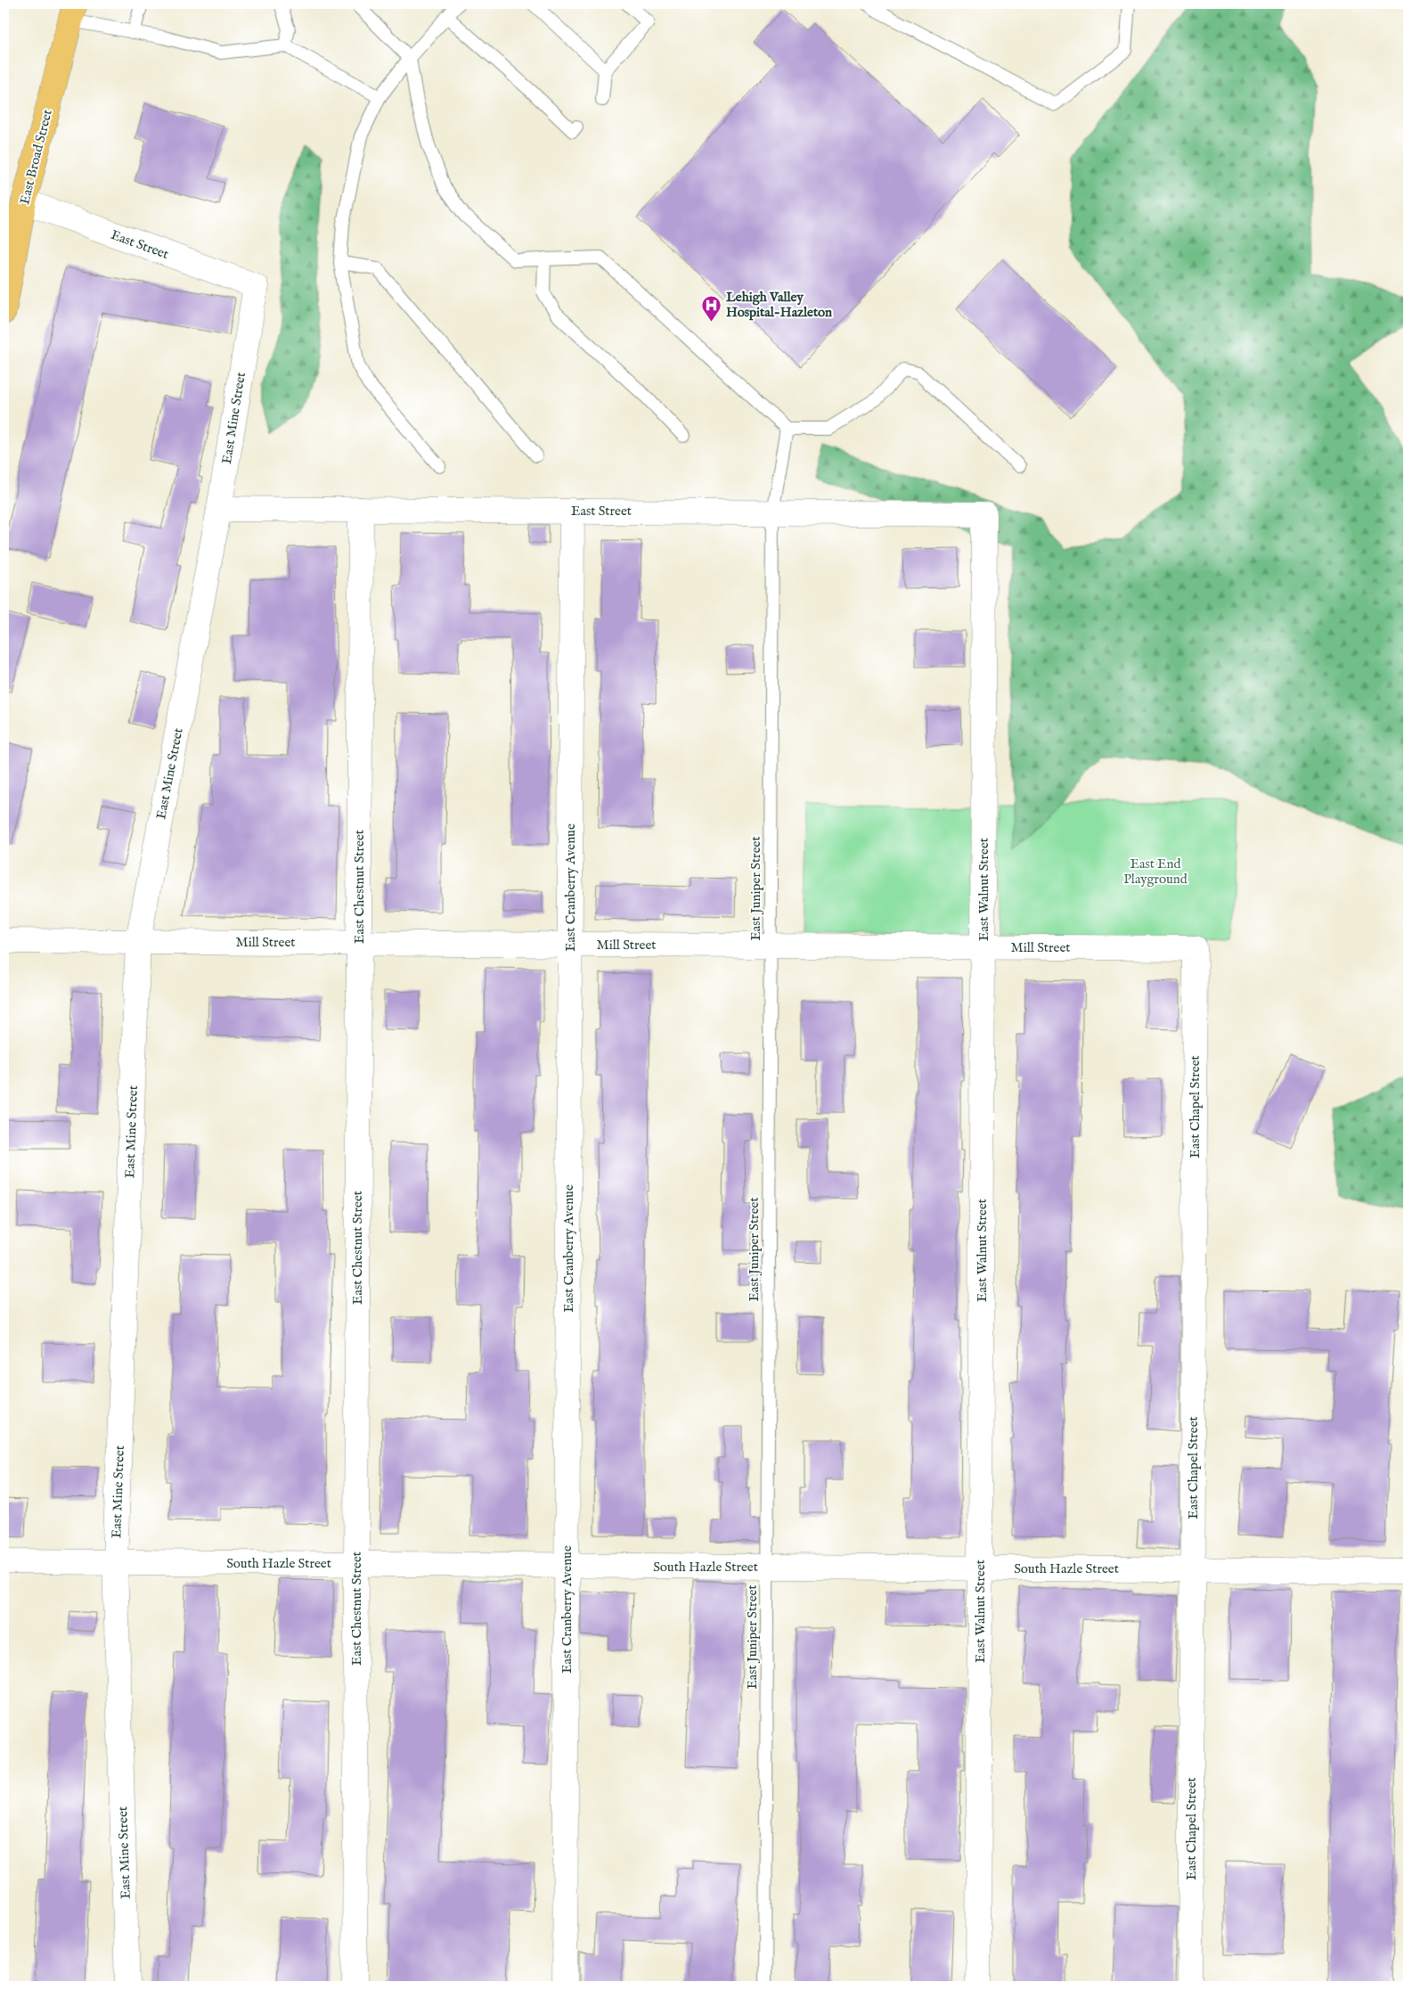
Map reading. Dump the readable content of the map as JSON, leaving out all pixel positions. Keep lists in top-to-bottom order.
{
  "streets": {
    "highway": ["East Broad Street"],
    "street": [
      "East Street",
      "East Mine Street",
      "East Chestnut Street",
      "East Cranberry Avenue",
      "East Walnut Street",
      "Mill Street",
      "East Chapel Street",
      "South Hazle Street"
    ],
    "lane": ["East Juniper Street"]
  },
  "crossings": [
    ["East Broad Street", "East Street"],
    ["East Street", "East Mine Street"],
    ["East Street", "East Chestnut Street"],
    ["East Street", "East Cranberry Avenue"],
    ["East Street", "East Juniper Street"],
    ["East Street", "East Walnut Street"],
    ["East Mine Street", "Mill Street"],
    ["East Mine Street", "South Hazle Street"],
    ["East Chestnut Street", "Mill Street"],
    ["East Chestnut Street", "South Hazle Street"],
    ["East Cranberry Avenue", "Mill Street"],
    ["East Cranberry Avenue", "South Hazle Street"],
    ["East Juniper Street", "Mill Street"],
    ["East Juniper Street", "South Hazle Street"],
    ["East Walnut Street", "Mill Street"],
    ["East Walnut Street", "South Hazle Street"],
    ["Mill Street", "East Chapel Street"],
    ["East Chapel Street", "South Hazle Street"]
  ],
  "parks": ["East End Playground"],
  "places": {
    "hospital": ["Lehigh Valley Hospital-Hazleton"]
  }
}
